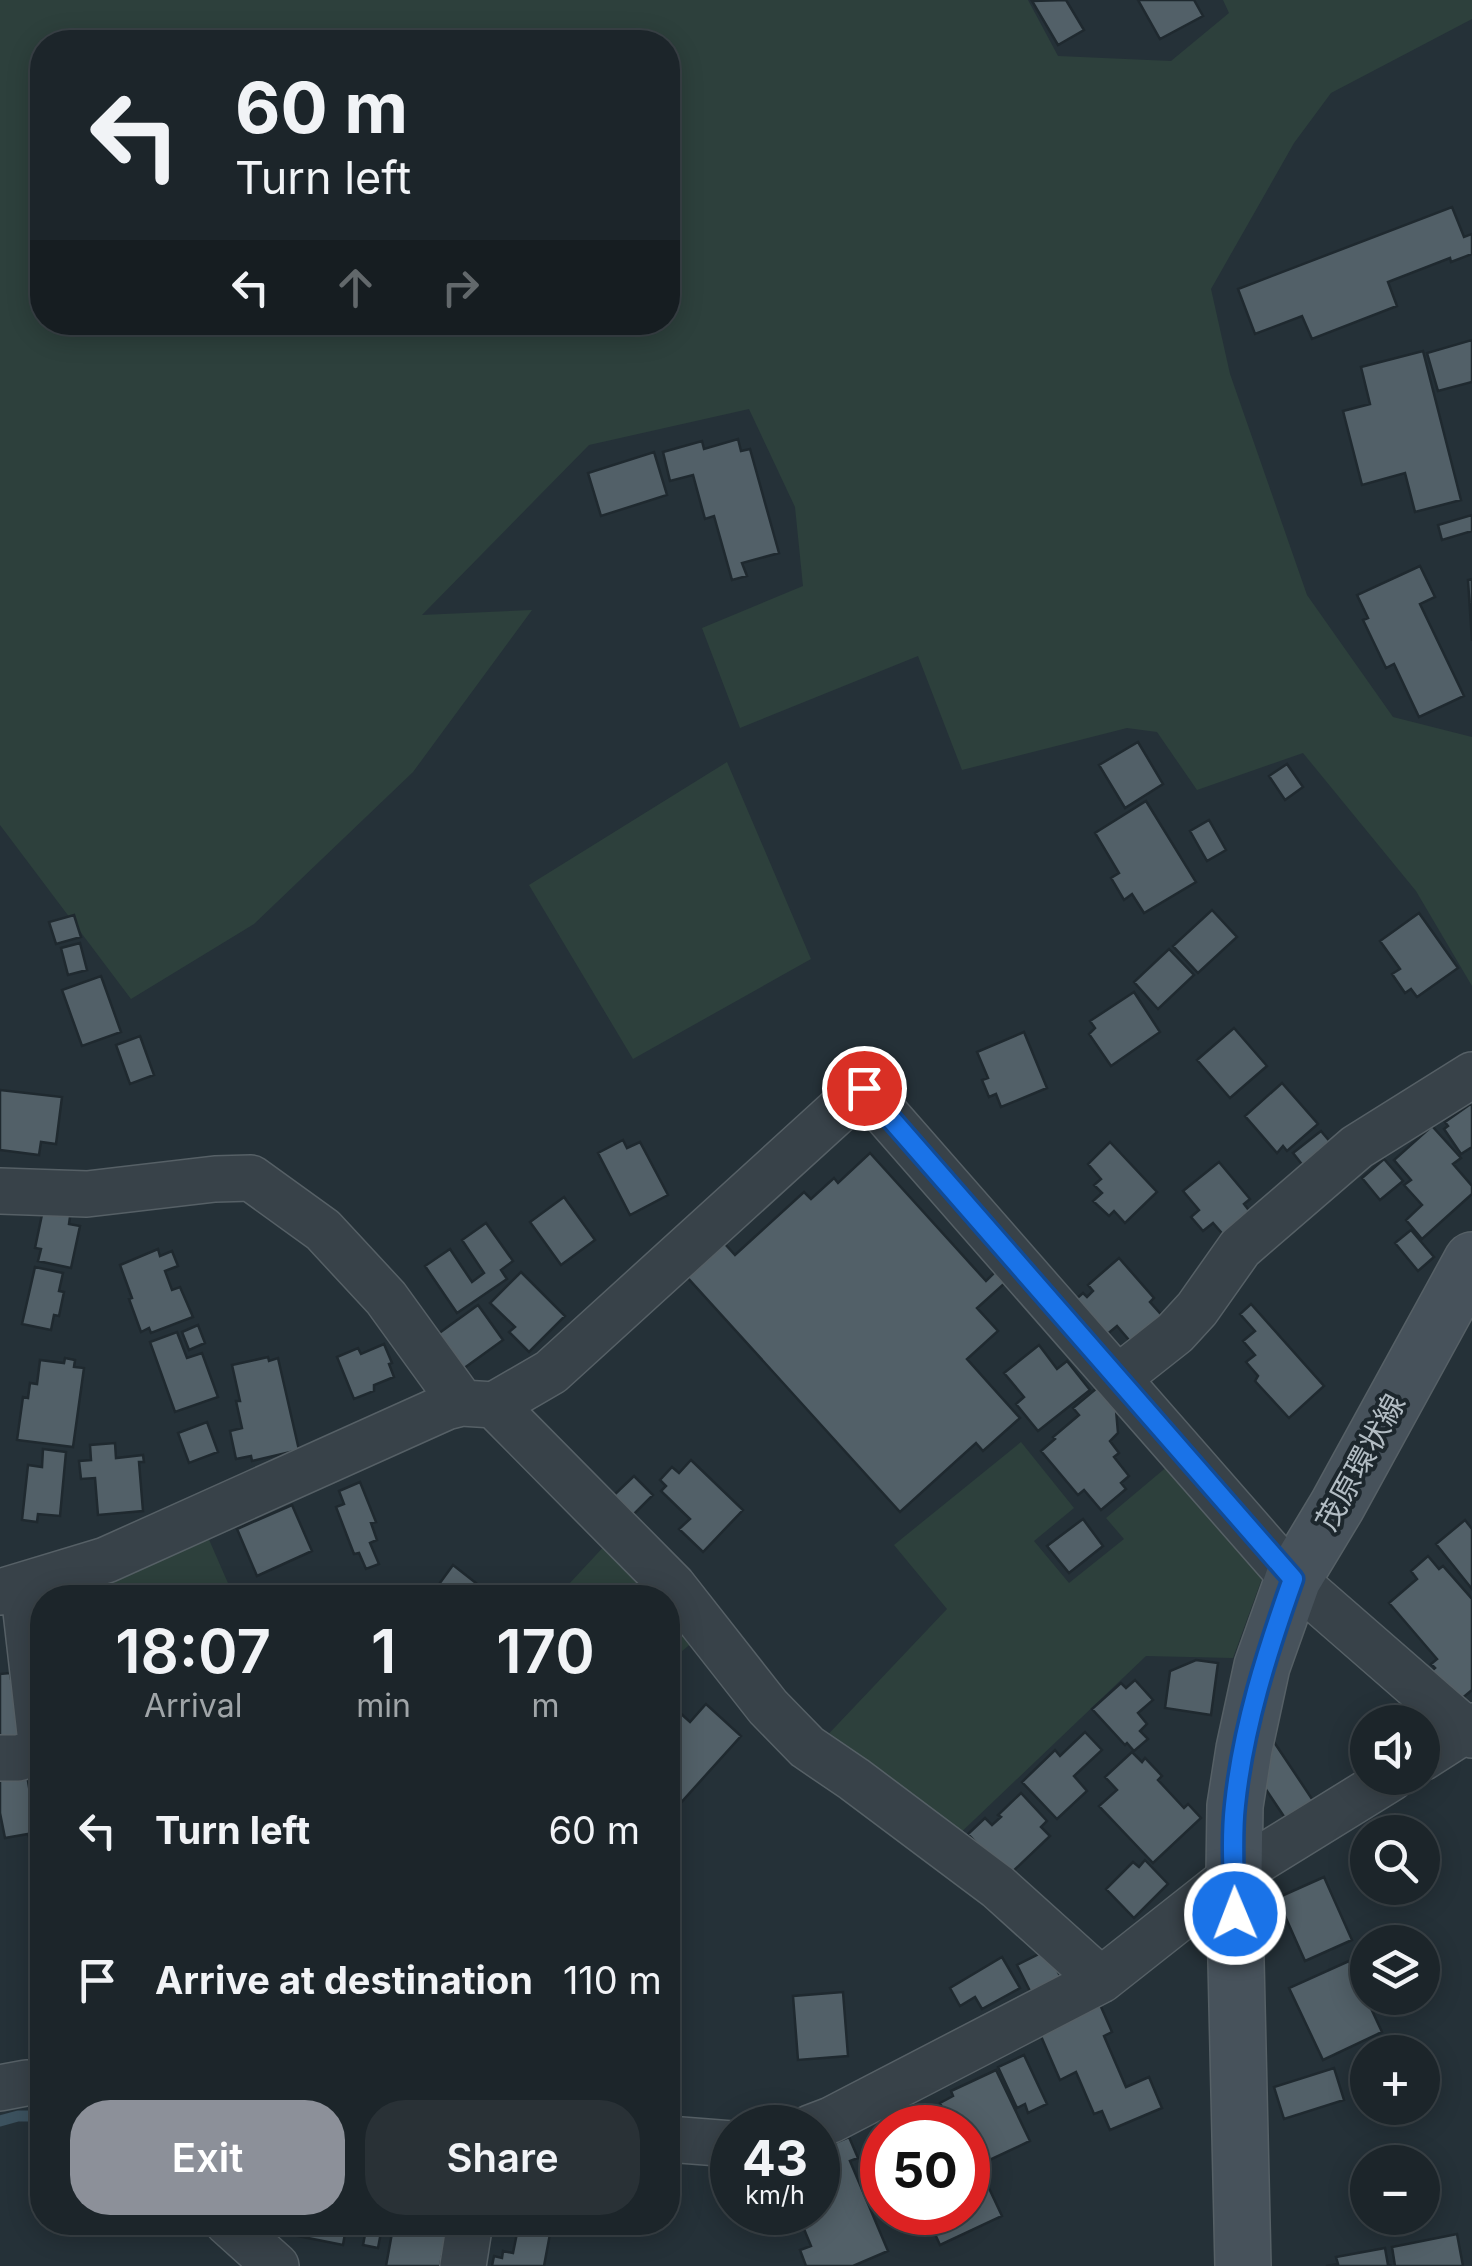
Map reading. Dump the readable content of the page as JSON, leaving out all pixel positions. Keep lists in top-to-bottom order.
{
  "streets": {
    "main road": ["茂原環状線"]
  },
  "page": {
    "turn": ["60 m", "Turn left"],
    "eta": [
      "18:07",
      "Arrival",
      "1",
      "min",
      "170",
      "m"
    ],
    "map_buttons": ["+", "−"],
    "list": [
      {
        "name": "Turn left",
        "value": "60 m"
      },
      {
        "name": "Arrive at destination",
        "value": "110 m"
      }
    ],
    "buttons": ["Exit", "Share"],
    "speed": "43 km/h",
    "limit": "50"
  }
}
